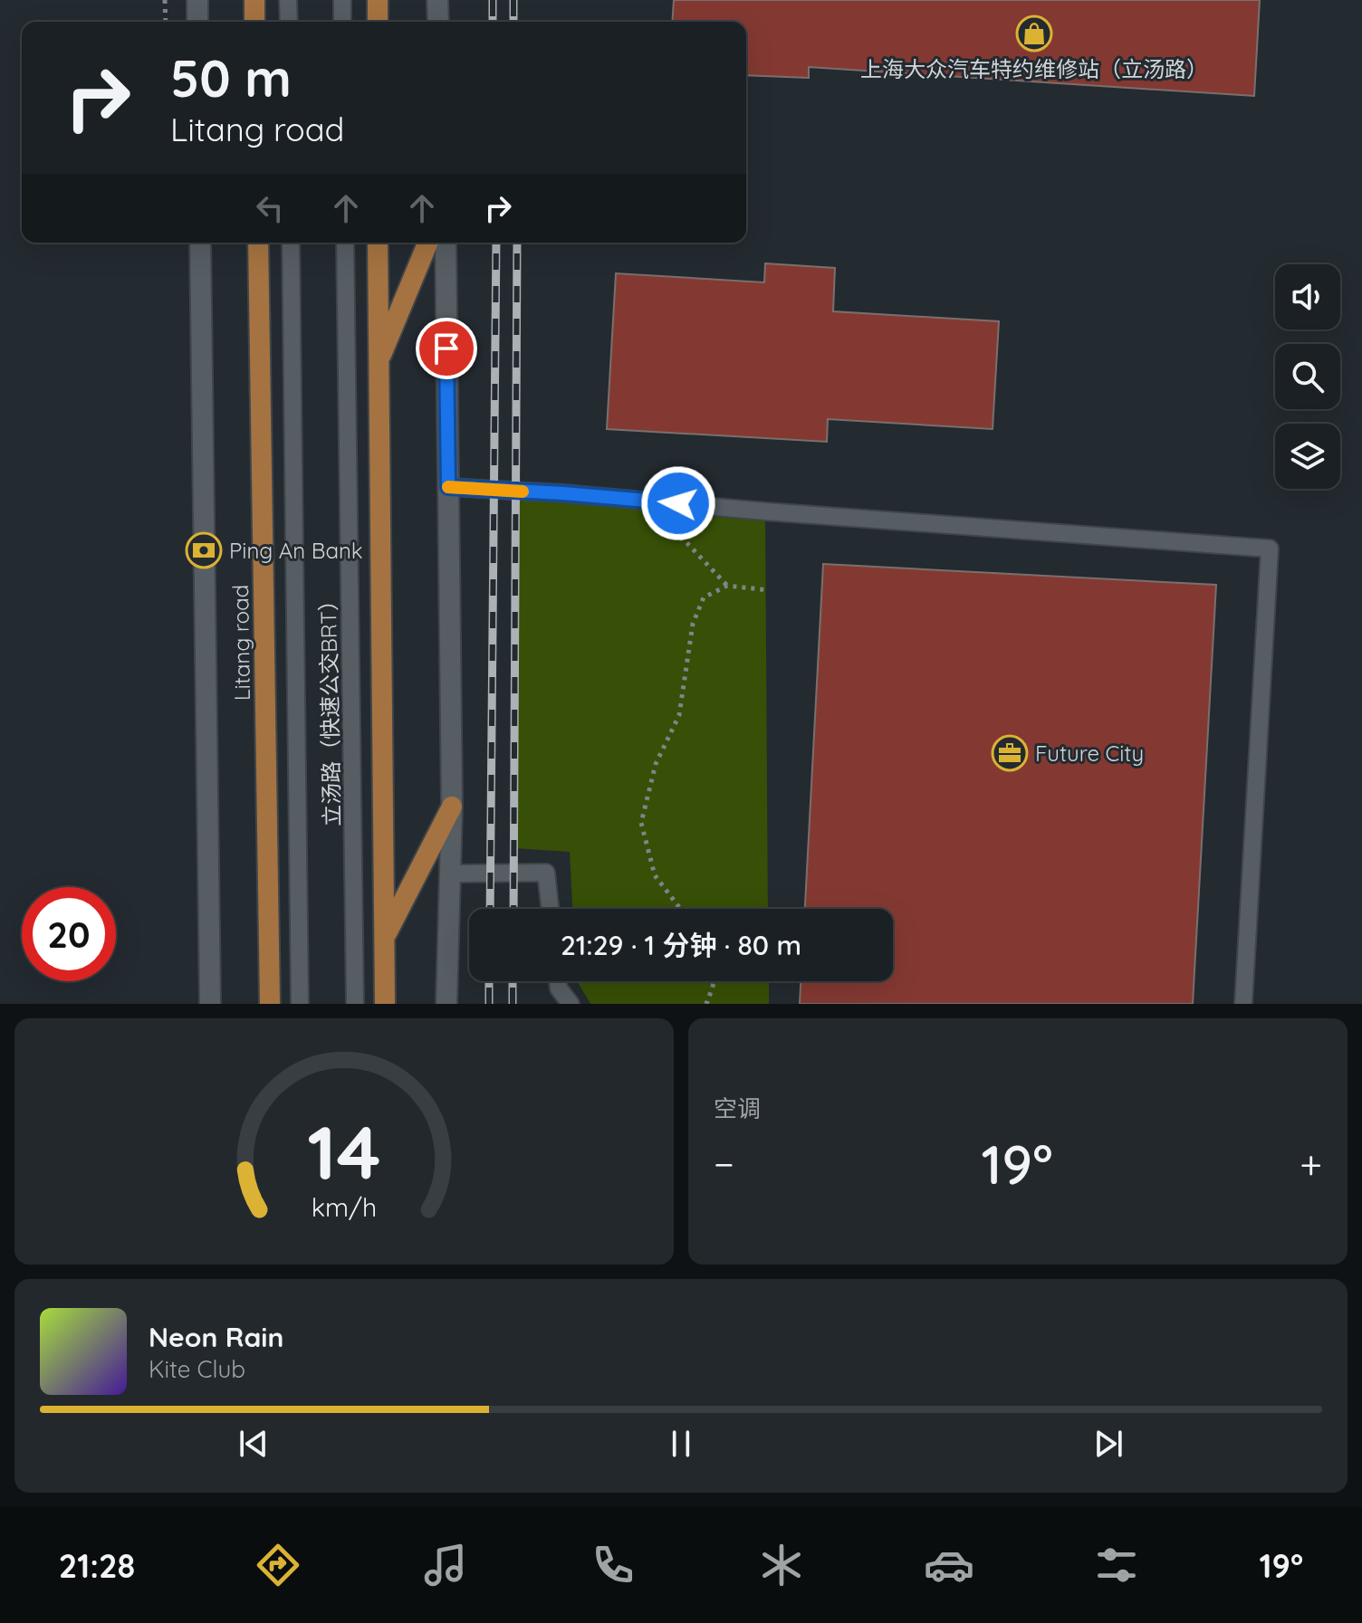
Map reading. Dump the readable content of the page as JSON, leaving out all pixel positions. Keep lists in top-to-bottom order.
{
  "streets": {
    "main road": ["Litang road"],
    "lane": ["立汤路（快速公交BRT）"]
  },
  "places": {
    "shop": ["上海大众汽车特约维修站（立汤路）"],
    "bank": ["Ping An Bank"],
    "office": ["Future City"]
  },
  "page": {
    "turn": ["50 m", "Litang road"],
    "limit": "20",
    "trip": "21:29 · 1 分钟 · 80 m",
    "tile": "空调",
    "heat": ["−", "19°", "+"],
    "song": ["Neon Rain", "Kite Club"],
    "tabs": ["21:28", "19°"],
    "gauge": ["14", "km/h"]
  }
}
